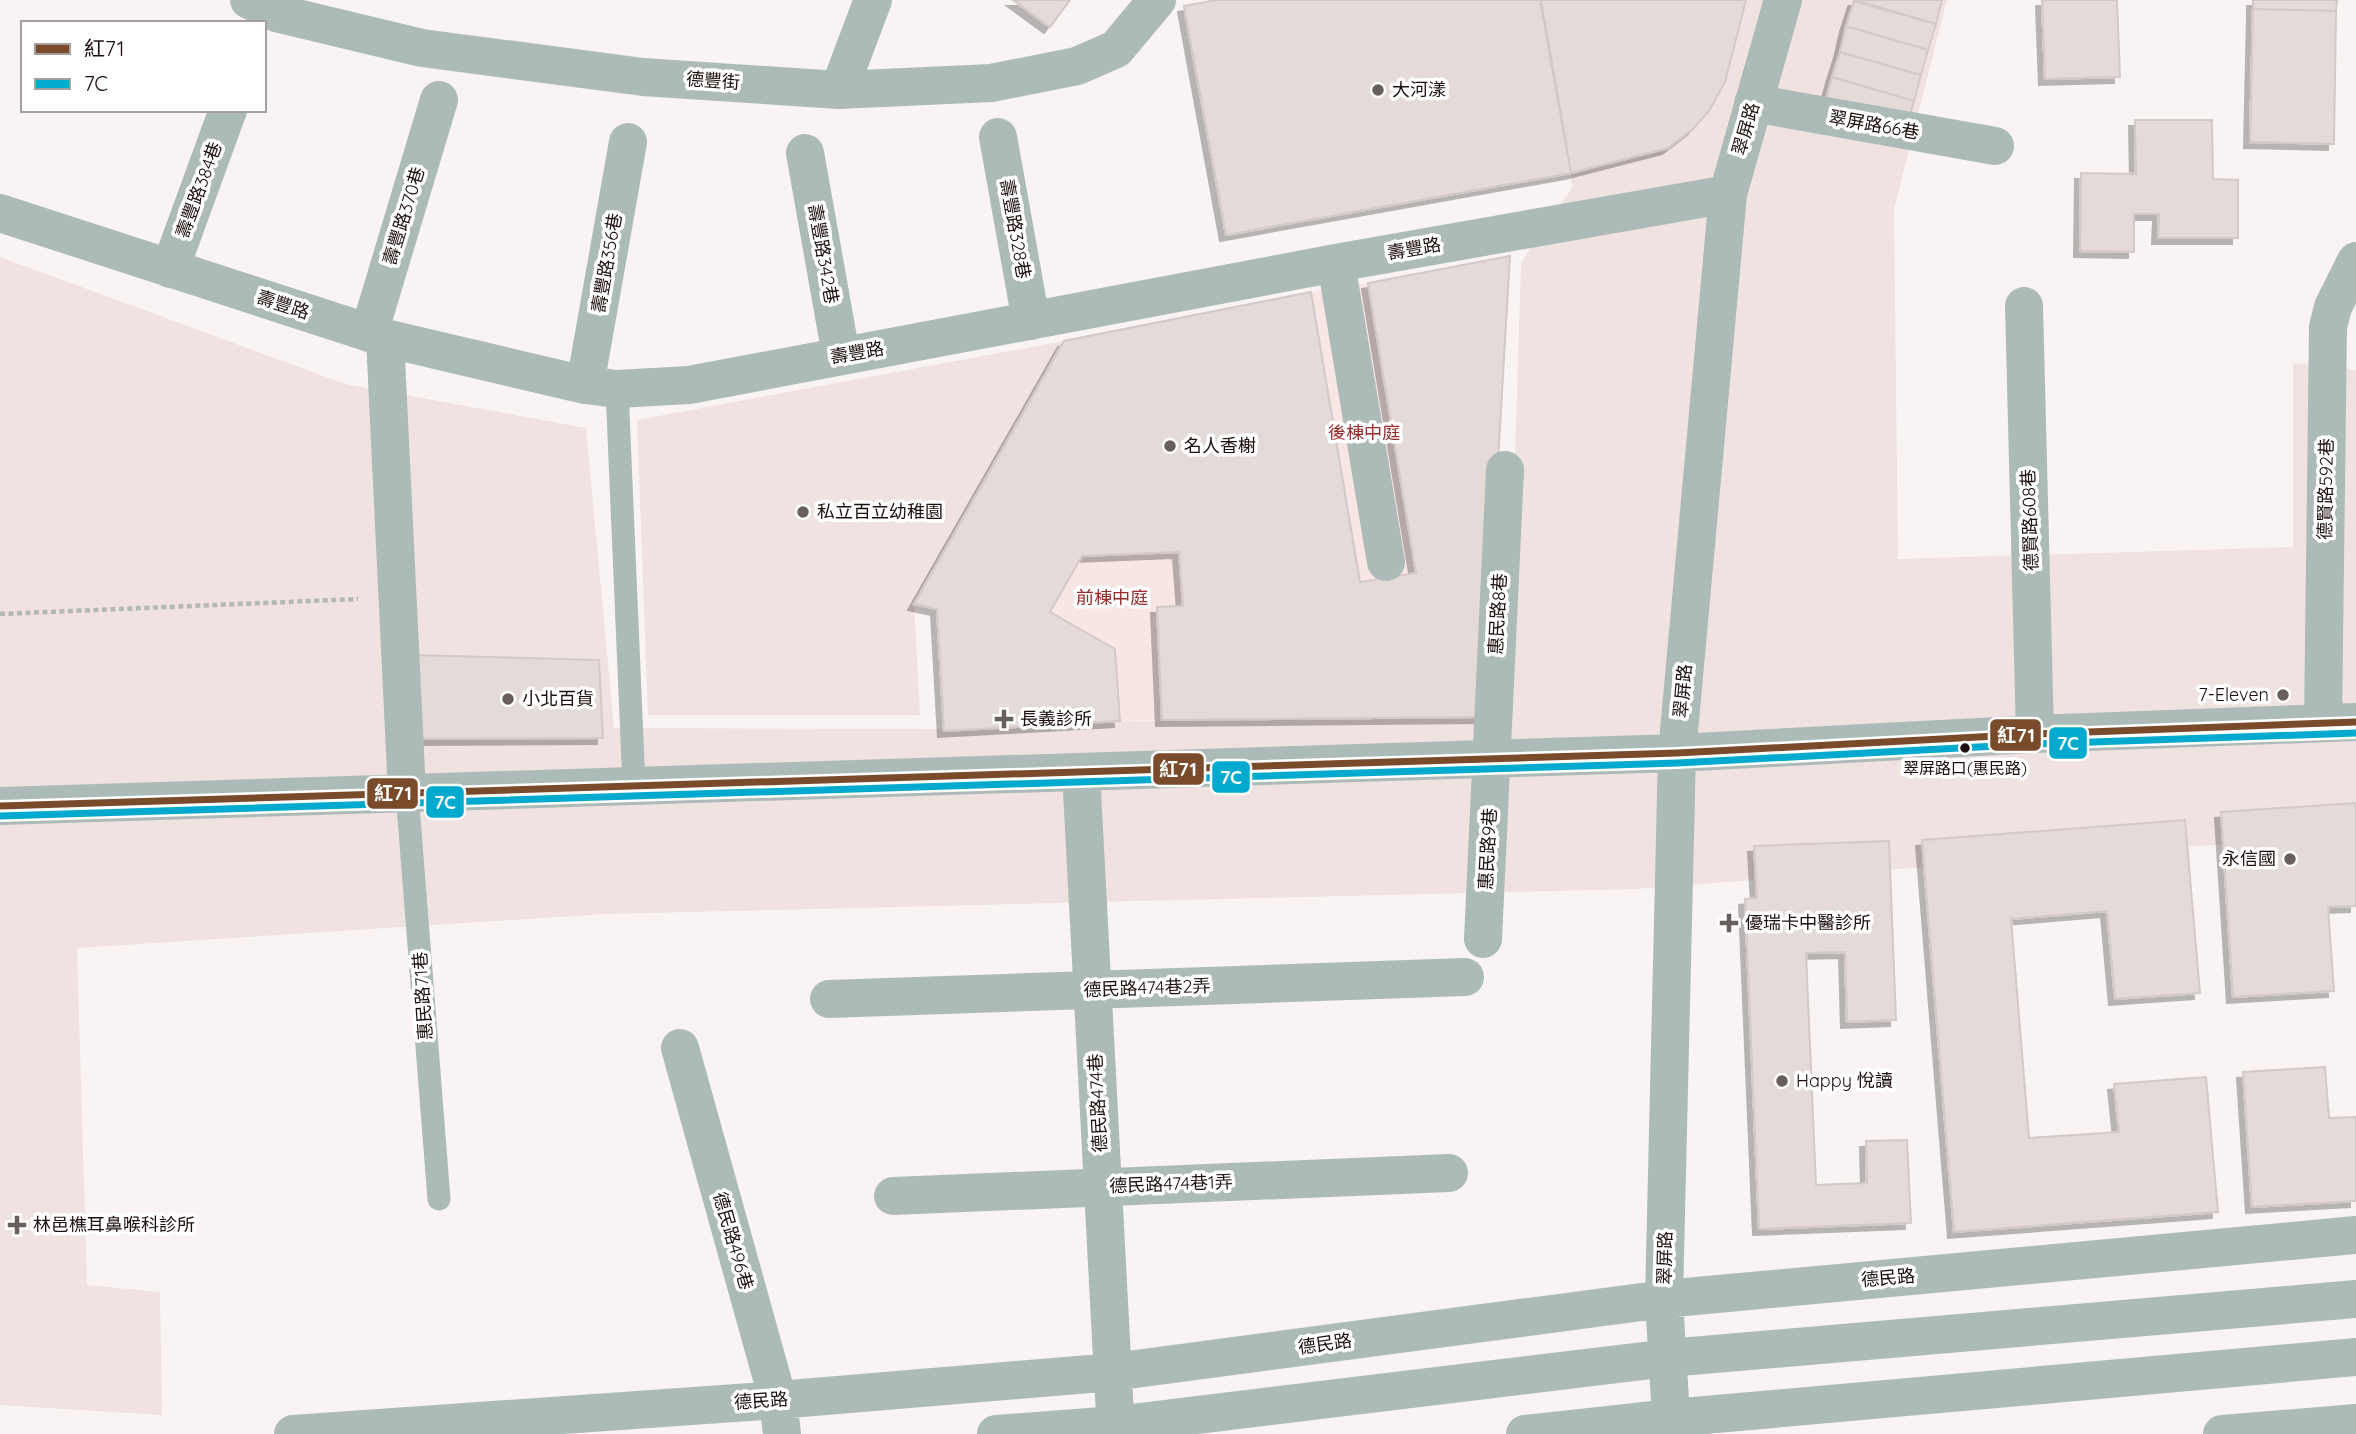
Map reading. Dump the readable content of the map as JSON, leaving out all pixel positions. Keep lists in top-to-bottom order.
{
  "streets": {
    "street": [
      "德豐街",
      "翠屏路66巷",
      "翠屏路",
      "壽豐路384巷",
      "壽豐路370巷",
      "壽豐路328巷",
      "壽豐路",
      "壽豐路342巷",
      "壽豐路356巷",
      "德賢路592巷",
      "德賢路608巷",
      "惠民路8巷",
      "惠民路9巷",
      "德民路474巷2弄",
      "德民路474巷",
      "德民路474巷1弄",
      "德民路496巷",
      "德民路"
    ],
    "lane": ["惠民路71巷"]
  },
  "crossings": [
    ["翠屏路66巷", "翠屏路"],
    ["翠屏路", "壽豐路"],
    ["翠屏路", "德民路"],
    ["壽豐路384巷", "壽豐路"],
    ["壽豐路370巷", "壽豐路"],
    ["壽豐路370巷", "惠民路71巷"],
    ["壽豐路328巷", "壽豐路"],
    ["壽豐路", "壽豐路342巷"],
    ["壽豐路", "壽豐路356巷"],
    ["惠民路8巷", "惠民路9巷"],
    ["德民路474巷2弄", "德民路474巷"],
    ["德民路474巷", "德民路474巷1弄"],
    ["德民路474巷", "德民路"],
    ["德民路496巷", "德民路"]
  ],
  "parks": ["後棟中庭", "前棟中庭"],
  "places": {
    "other": [
      "大河漾",
      "名人香榭",
      "私立百立幼稚園",
      "7-Eleven",
      "小北百貨",
      "翠屏路口(惠民路)",
      "永信國",
      "Happy 悅讀"
    ],
    "health": ["長義診所", "優瑞卡中醫診所", "林邑樵耳鼻喉科診所"]
  },
  "lines": ["transit line 紅71", "transit line 7C"],
  "legend": ["紅71", "7C"]
}
